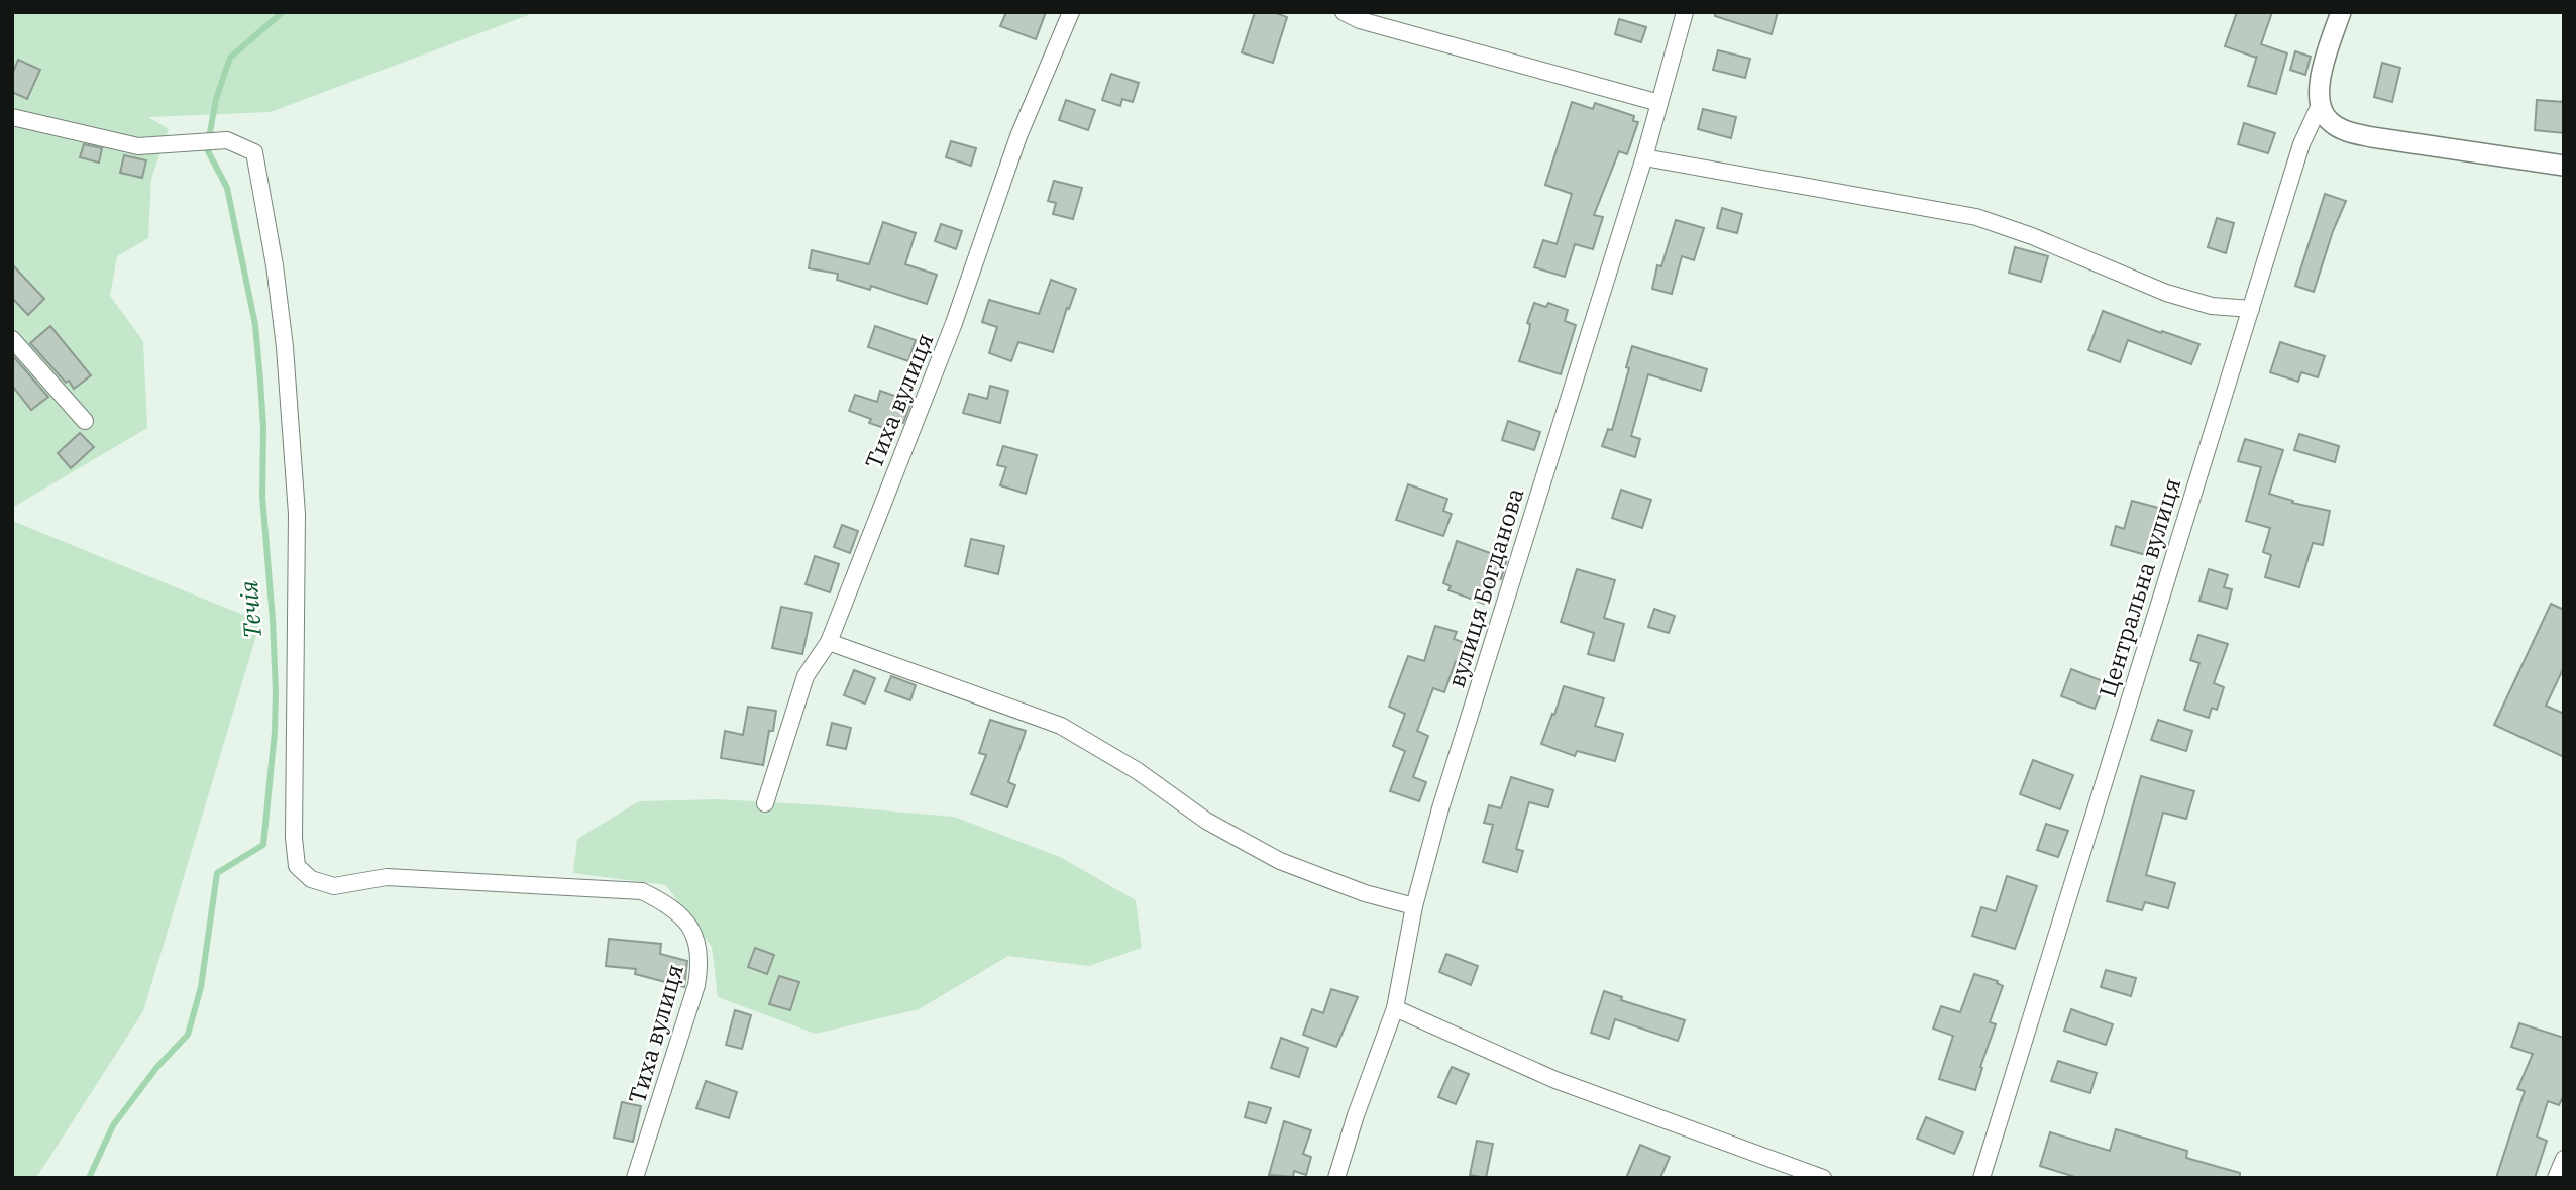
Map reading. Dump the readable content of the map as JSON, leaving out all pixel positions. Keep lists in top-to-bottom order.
{
  "streets": {
    "street": ["Тиха вулиця", "вулиця Богданова", "Центральна вулиця"]
  },
  "water": ["Течія"]
}
